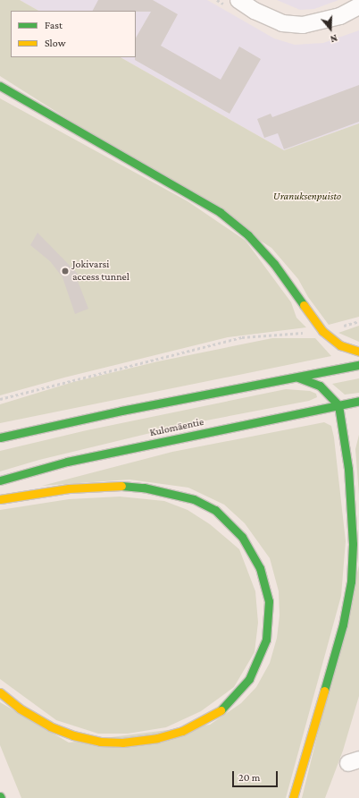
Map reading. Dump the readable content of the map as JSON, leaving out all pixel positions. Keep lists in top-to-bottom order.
{
  "streets": {
    "main road": ["Kulomäentie"]
  },
  "parks": ["Uranuksenpuisto"],
  "places": ["Jokivarsi access tunnel"],
  "legend": ["Fast", "Slow"],
  "scale_bar": "20 m",
  "north": "bottom"
}
